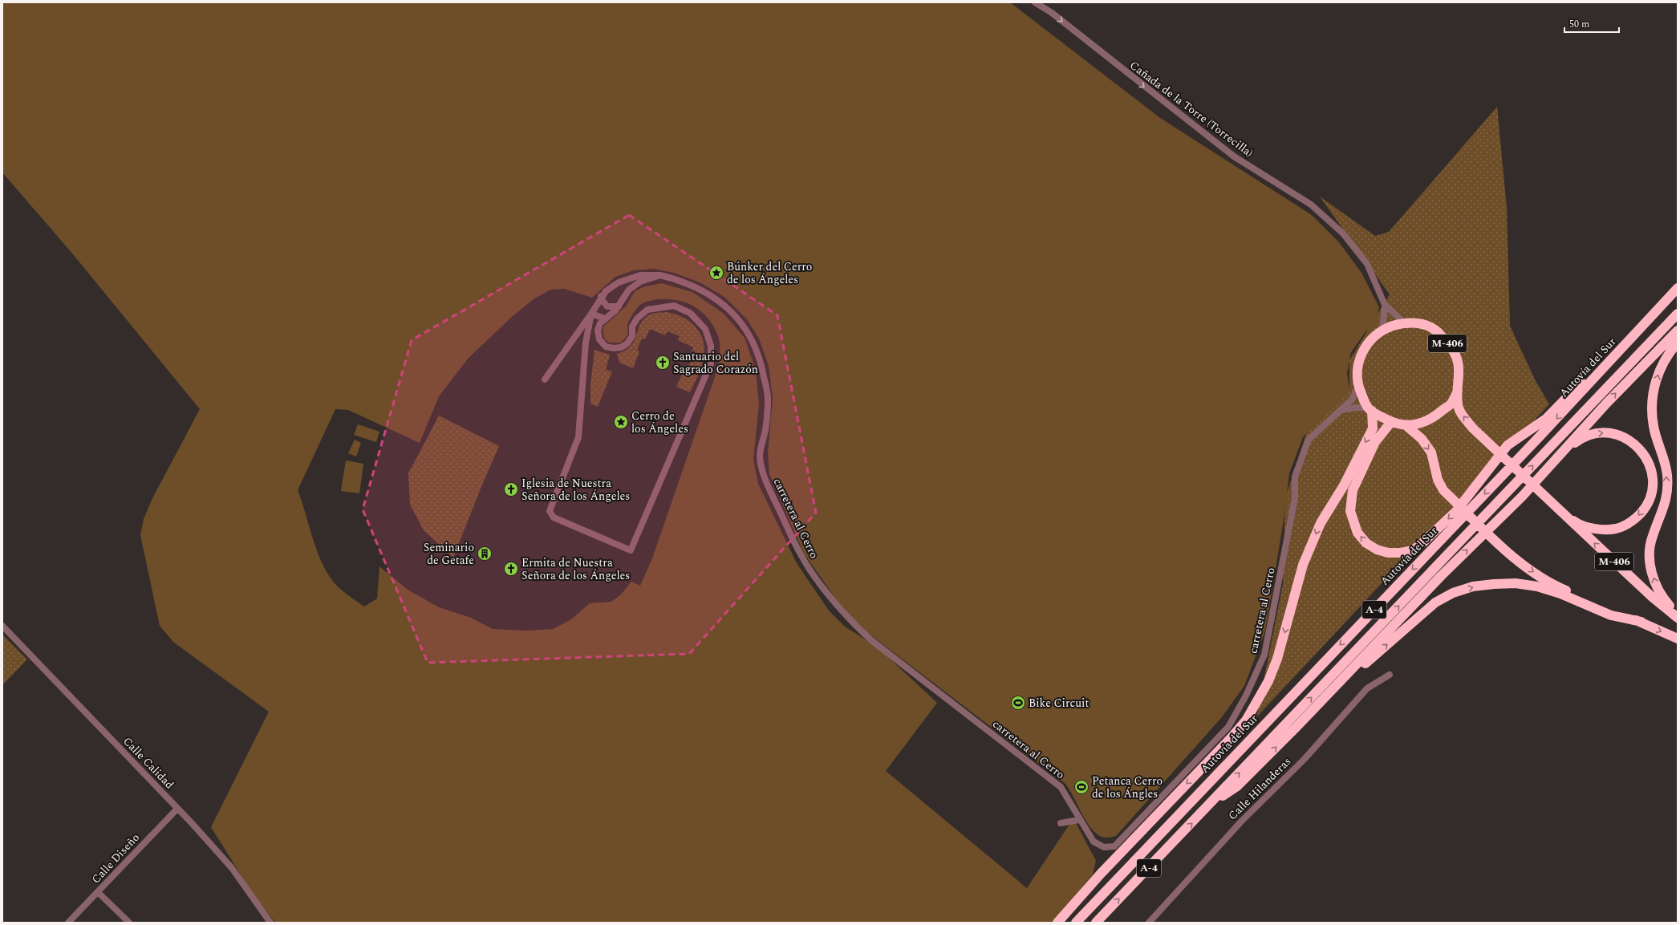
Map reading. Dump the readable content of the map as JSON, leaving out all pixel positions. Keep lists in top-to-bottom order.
{
  "streets": {
    "highway": ["M-406", "Autovía del Sur", "A-4"],
    "street": [
      "Cañada de la Torre (Torrecilla)",
      "carretera al Cerro",
      "Calle Calidad",
      "Calle Hilanderas",
      "Calle Diseño"
    ]
  },
  "crossings": [
    ["Cañada de la Torre (Torrecilla)", "M-406"],
    ["Cañada de la Torre (Torrecilla)", "carretera al Cerro"],
    ["M-406", "carretera al Cerro"],
    ["Calle Calidad", "Calle Diseño"]
  ],
  "one_way": ["Cañada de la Torre (Torrecilla)"],
  "places": {
    "place": ["Búnker del Cerro de los Ángeles", "Cerro de los Ángeles"],
    "church": ["Santuario del Sagrado Corazón", "Iglesia de Nuestra Señora de los Ángeles", "Ermita de Nuestra Señora de los Ángeles"],
    "building": ["Seminario de Getafe"],
    "sports": ["Bike Circuit", "Petanca Cerro de los Ángles"]
  },
  "scale_bar": "50 m"
}
